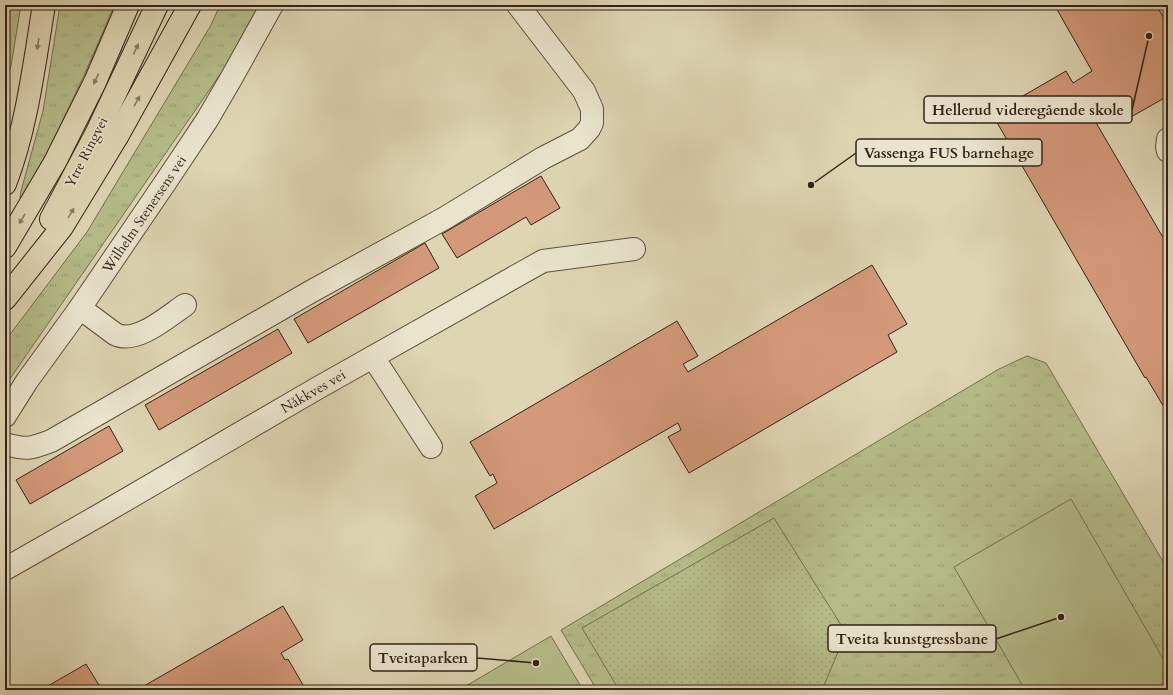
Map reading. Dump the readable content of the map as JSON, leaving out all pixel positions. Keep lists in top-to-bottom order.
{
  "streets": {
    "main road": ["Ytre Ringvei"],
    "street": ["Wilhelm Stenersens vei", "Nåkkves vei"]
  },
  "places": [
    "Hellerud videregående skole",
    "Vassenga FUS barnehage",
    "Tveita kunstgressbane",
    "Tveitaparken"
  ]
}
